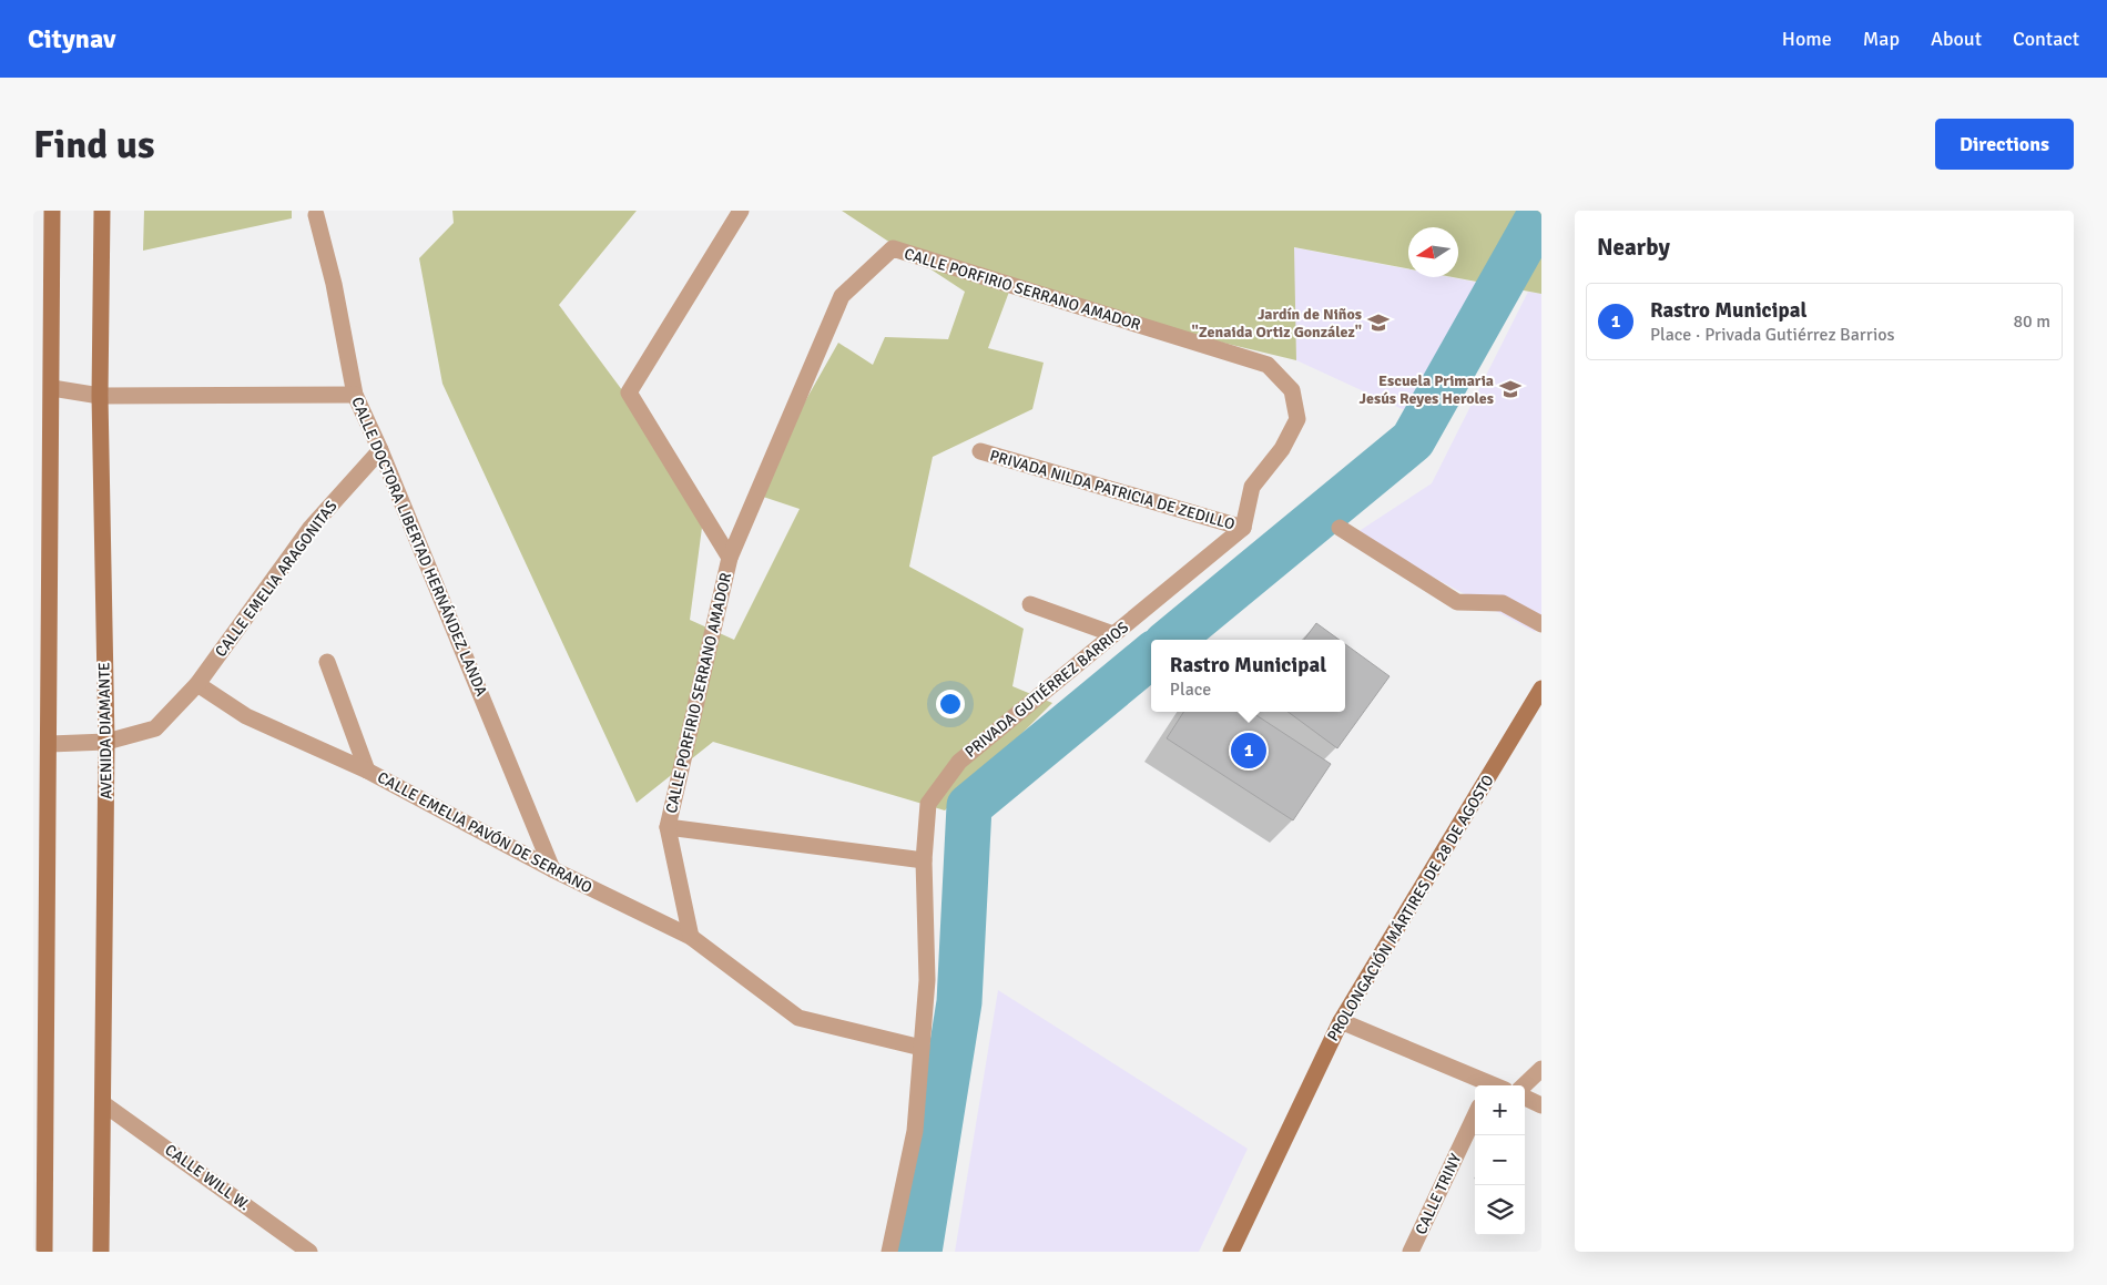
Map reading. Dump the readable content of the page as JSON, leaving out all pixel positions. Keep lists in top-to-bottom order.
{
  "streets": {
    "main road": ["AVENIDA DIAMANTE", "PROLONGACIÓN MÁRTIRES DE 28 DE AGOSTO"],
    "street": [
      "CALLE PORFIRIO SERRANO AMADOR",
      "PRIVADA NILDA PATRICIA DE ZEDILLO",
      "CALLE DOCTORA LIBERTAD HERNÁNDEZ LANDA",
      "CALLE EMELIA ARAGONITAS",
      "PRIVADA GUTIÉRREZ BARRIOS",
      "CALLE EMELIA PAVÓN DE SERRANO",
      "CALLE WILL W.",
      "CALLE TRINY"
    ]
  },
  "crossings": [
    ["CALLE PORFIRIO SERRANO AMADOR", "PRIVADA NILDA PATRICIA DE ZEDILLO"],
    ["CALLE PORFIRIO SERRANO AMADOR", "PRIVADA GUTIÉRREZ BARRIOS"],
    ["CALLE PORFIRIO SERRANO AMADOR", "CALLE EMELIA PAVÓN DE SERRANO"],
    ["PRIVADA NILDA PATRICIA DE ZEDILLO", "PRIVADA GUTIÉRREZ BARRIOS"],
    ["CALLE DOCTORA LIBERTAD HERNÁNDEZ LANDA", "CALLE EMELIA ARAGONITAS"],
    ["CALLE DOCTORA LIBERTAD HERNÁNDEZ LANDA", "CALLE EMELIA PAVÓN DE SERRANO"],
    ["CALLE EMELIA ARAGONITAS", "CALLE EMELIA PAVÓN DE SERRANO"],
    ["PRIVADA GUTIÉRREZ BARRIOS", "CALLE EMELIA PAVÓN DE SERRANO"],
    ["AVENIDA DIAMANTE", "CALLE WILL W."]
  ],
  "places": {
    "school or university": ["Jardín de Niños \"Zenaida Ortiz González\"", "Escuela Primaria Jesús Reyes Heroles"]
  },
  "north": "left",
  "page": {
    "header": "Citynav",
    "nav": [
      "Home",
      "Map",
      "About",
      "Contact"
    ],
    "buttons": "Directions",
    "title": "Find us",
    "heading": "Nearby",
    "list": [
      {
        "mark": "1",
        "name": "Rastro Municipal",
        "note": "Place · Privada Gutiérrez Barrios",
        "value": "80 m"
      }
    ],
    "popup": ["Rastro Municipal", "Place"],
    "pins": "1",
    "map_buttons": ["+", "−"]
  }
}
